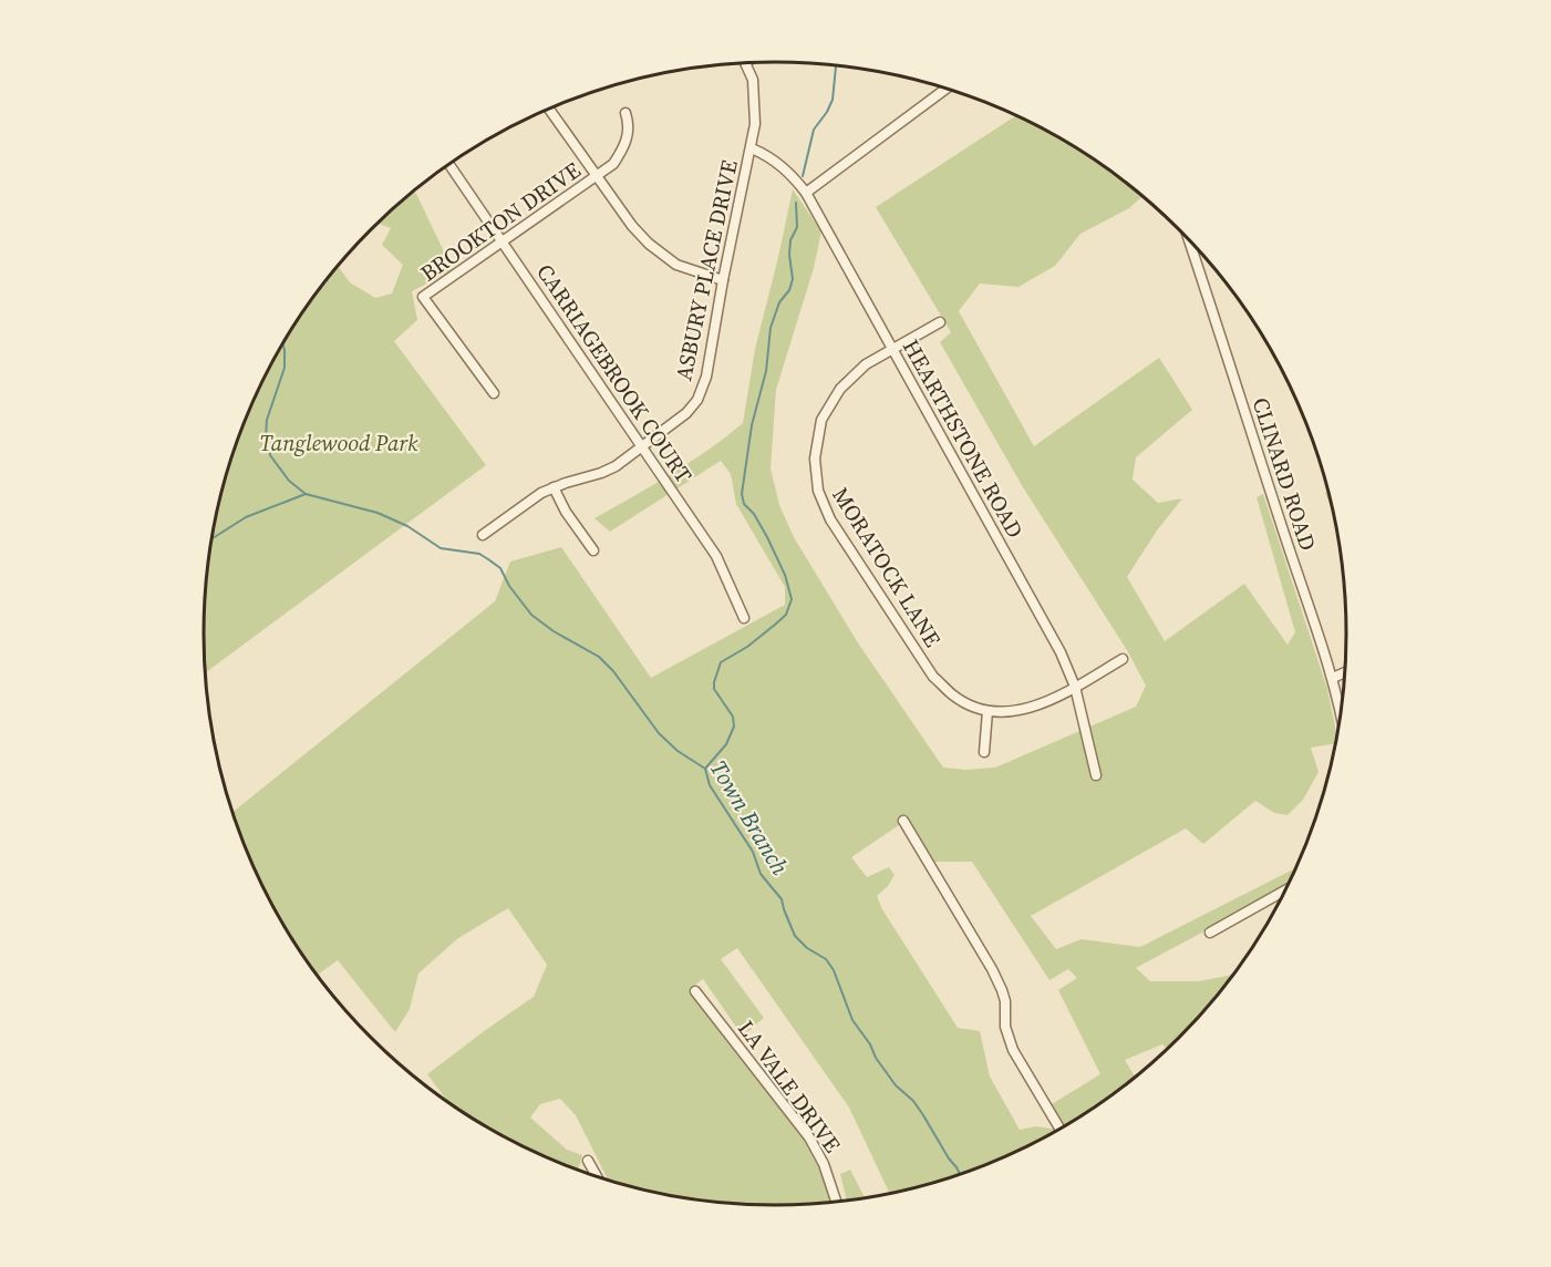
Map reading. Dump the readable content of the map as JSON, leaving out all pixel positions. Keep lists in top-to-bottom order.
{
  "streets": {
    "street": [
      "BROOKTON DRIVE",
      "ASBURY PLACE DRIVE",
      "CARRIAGEBROOK COURT",
      "HEARTHSTONE ROAD",
      "CLINARD ROAD",
      "MORATOCK LANE",
      "LA VALE DRIVE"
    ]
  },
  "crossings": [
    ["BROOKTON DRIVE", "CARRIAGEBROOK COURT"],
    ["ASBURY PLACE DRIVE", "CARRIAGEBROOK COURT"],
    ["ASBURY PLACE DRIVE", "HEARTHSTONE ROAD"],
    ["HEARTHSTONE ROAD", "MORATOCK LANE"]
  ],
  "water": ["Town Branch"],
  "parks": ["Tanglewood Park"]
}
